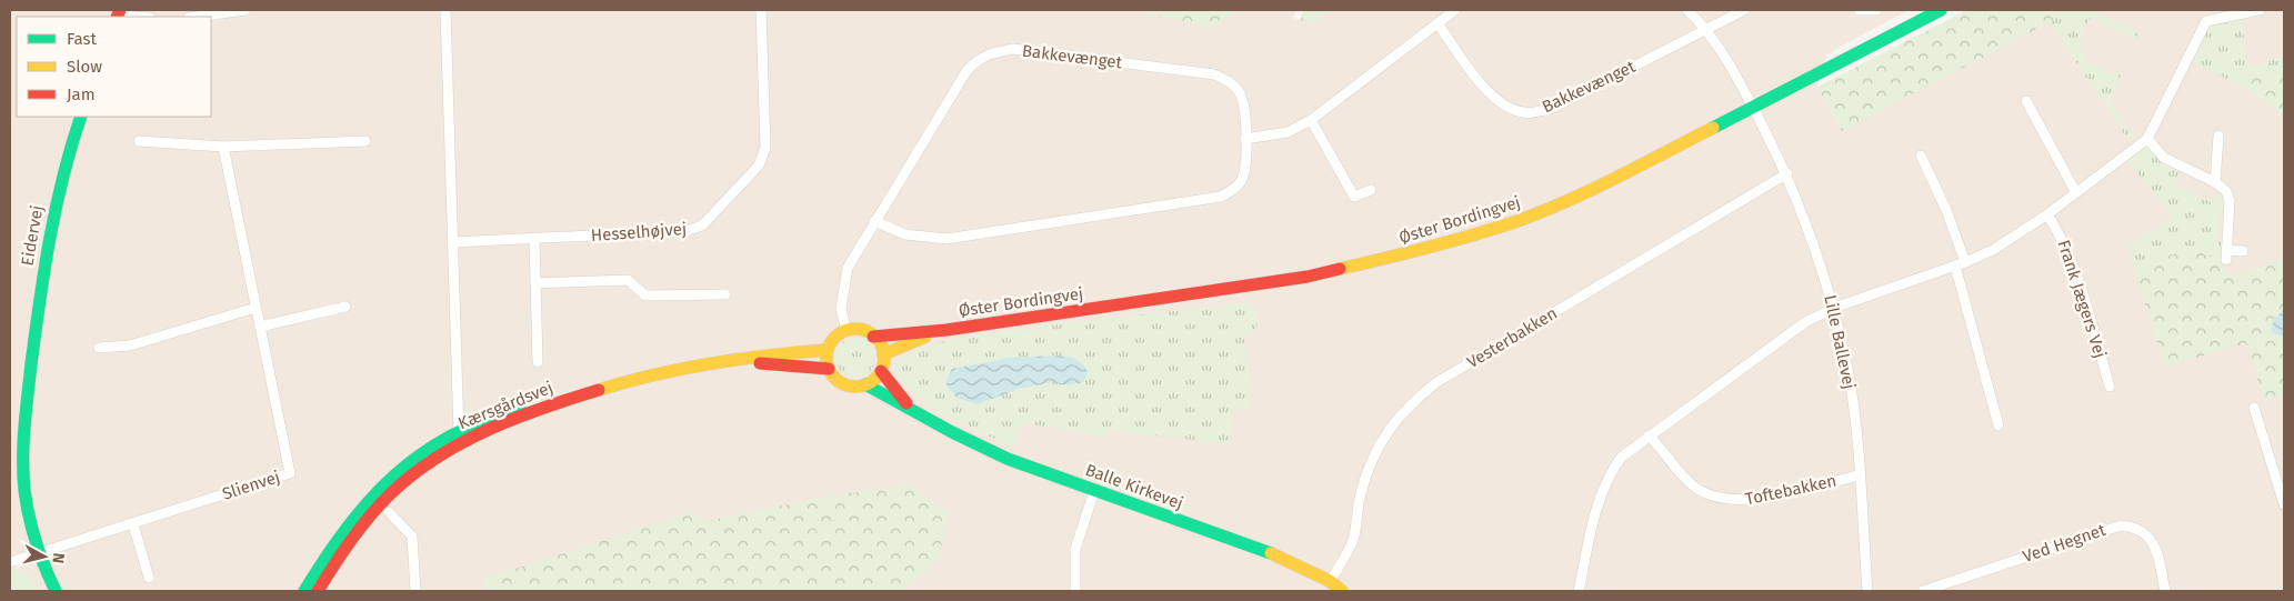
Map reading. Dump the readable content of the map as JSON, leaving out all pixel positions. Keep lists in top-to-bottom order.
{
  "streets": {
    "street": [
      "Bakkevænget",
      "Øster Bordingvej",
      "Hesselhøjvej",
      "Eidervej",
      "Frank Jægers Vej",
      "Vesterbakken",
      "Lille Ballevej",
      "Kærsgårdsvej",
      "Slienvej",
      "Balle Kirkevej",
      "Toftebakken",
      "Ved Hegnet"
    ]
  },
  "crossings": [
    ["Bakkevænget", "Øster Bordingvej"],
    ["Bakkevænget", "Kærsgårdsvej"],
    ["Bakkevænget", "Balle Kirkevej"],
    ["Øster Bordingvej", "Lille Ballevej"],
    ["Øster Bordingvej", "Kærsgårdsvej"],
    ["Øster Bordingvej", "Balle Kirkevej"],
    ["Eidervej", "Slienvej"],
    ["Vesterbakken", "Lille Ballevej"],
    ["Vesterbakken", "Balle Kirkevej"],
    ["Lille Ballevej", "Toftebakken"],
    ["Kærsgårdsvej", "Balle Kirkevej"]
  ],
  "legend": ["Fast", "Slow", "Jam"],
  "north": "right"
}
